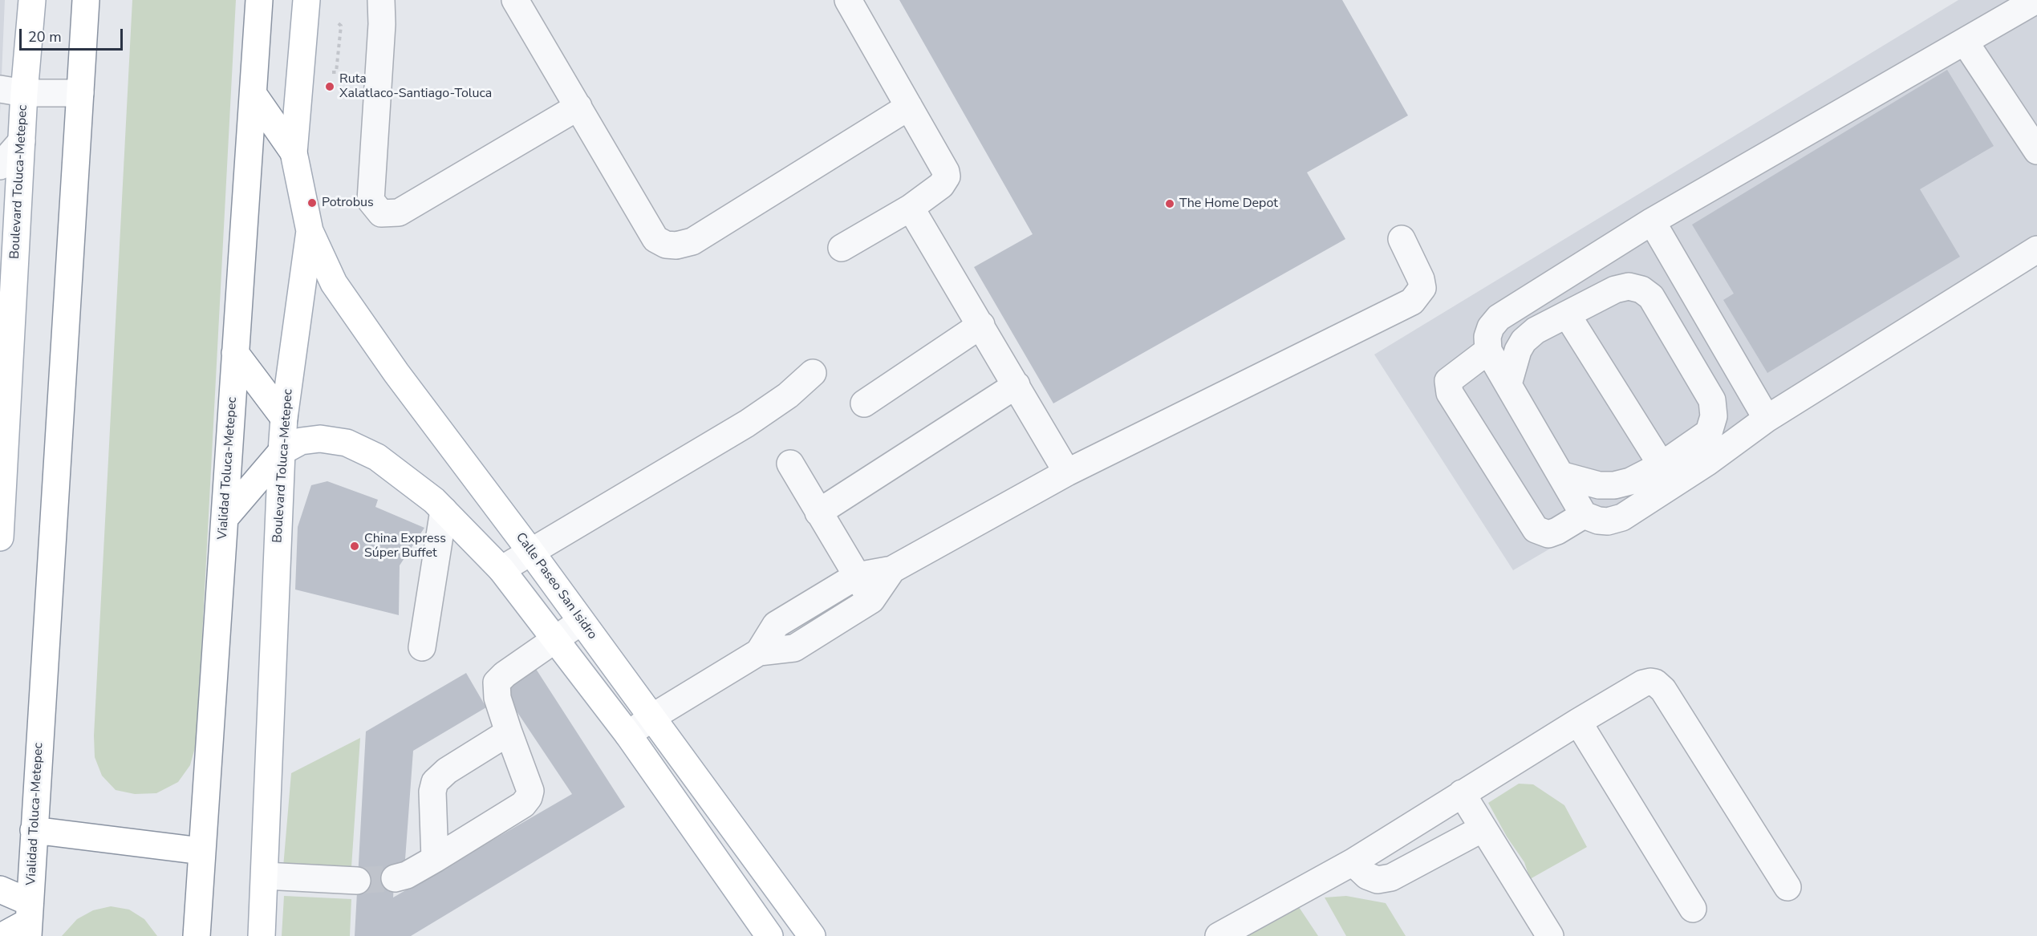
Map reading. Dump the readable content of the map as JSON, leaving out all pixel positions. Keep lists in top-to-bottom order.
{
  "streets": {
    "main road": ["Boulevard Toluca-Metepec", "Vialidad Toluca-Metepec", "Calle Paseo San Isidro"]
  },
  "crossings": [
    ["Boulevard Toluca-Metepec", "Calle Paseo San Isidro"]
  ],
  "places": [
    "Ruta Xalatlaco-Santiago-Toluca",
    "Potrobus",
    "The Home Depot",
    "China Express Súper Buffet"
  ],
  "scale_bar": "20 m"
}
